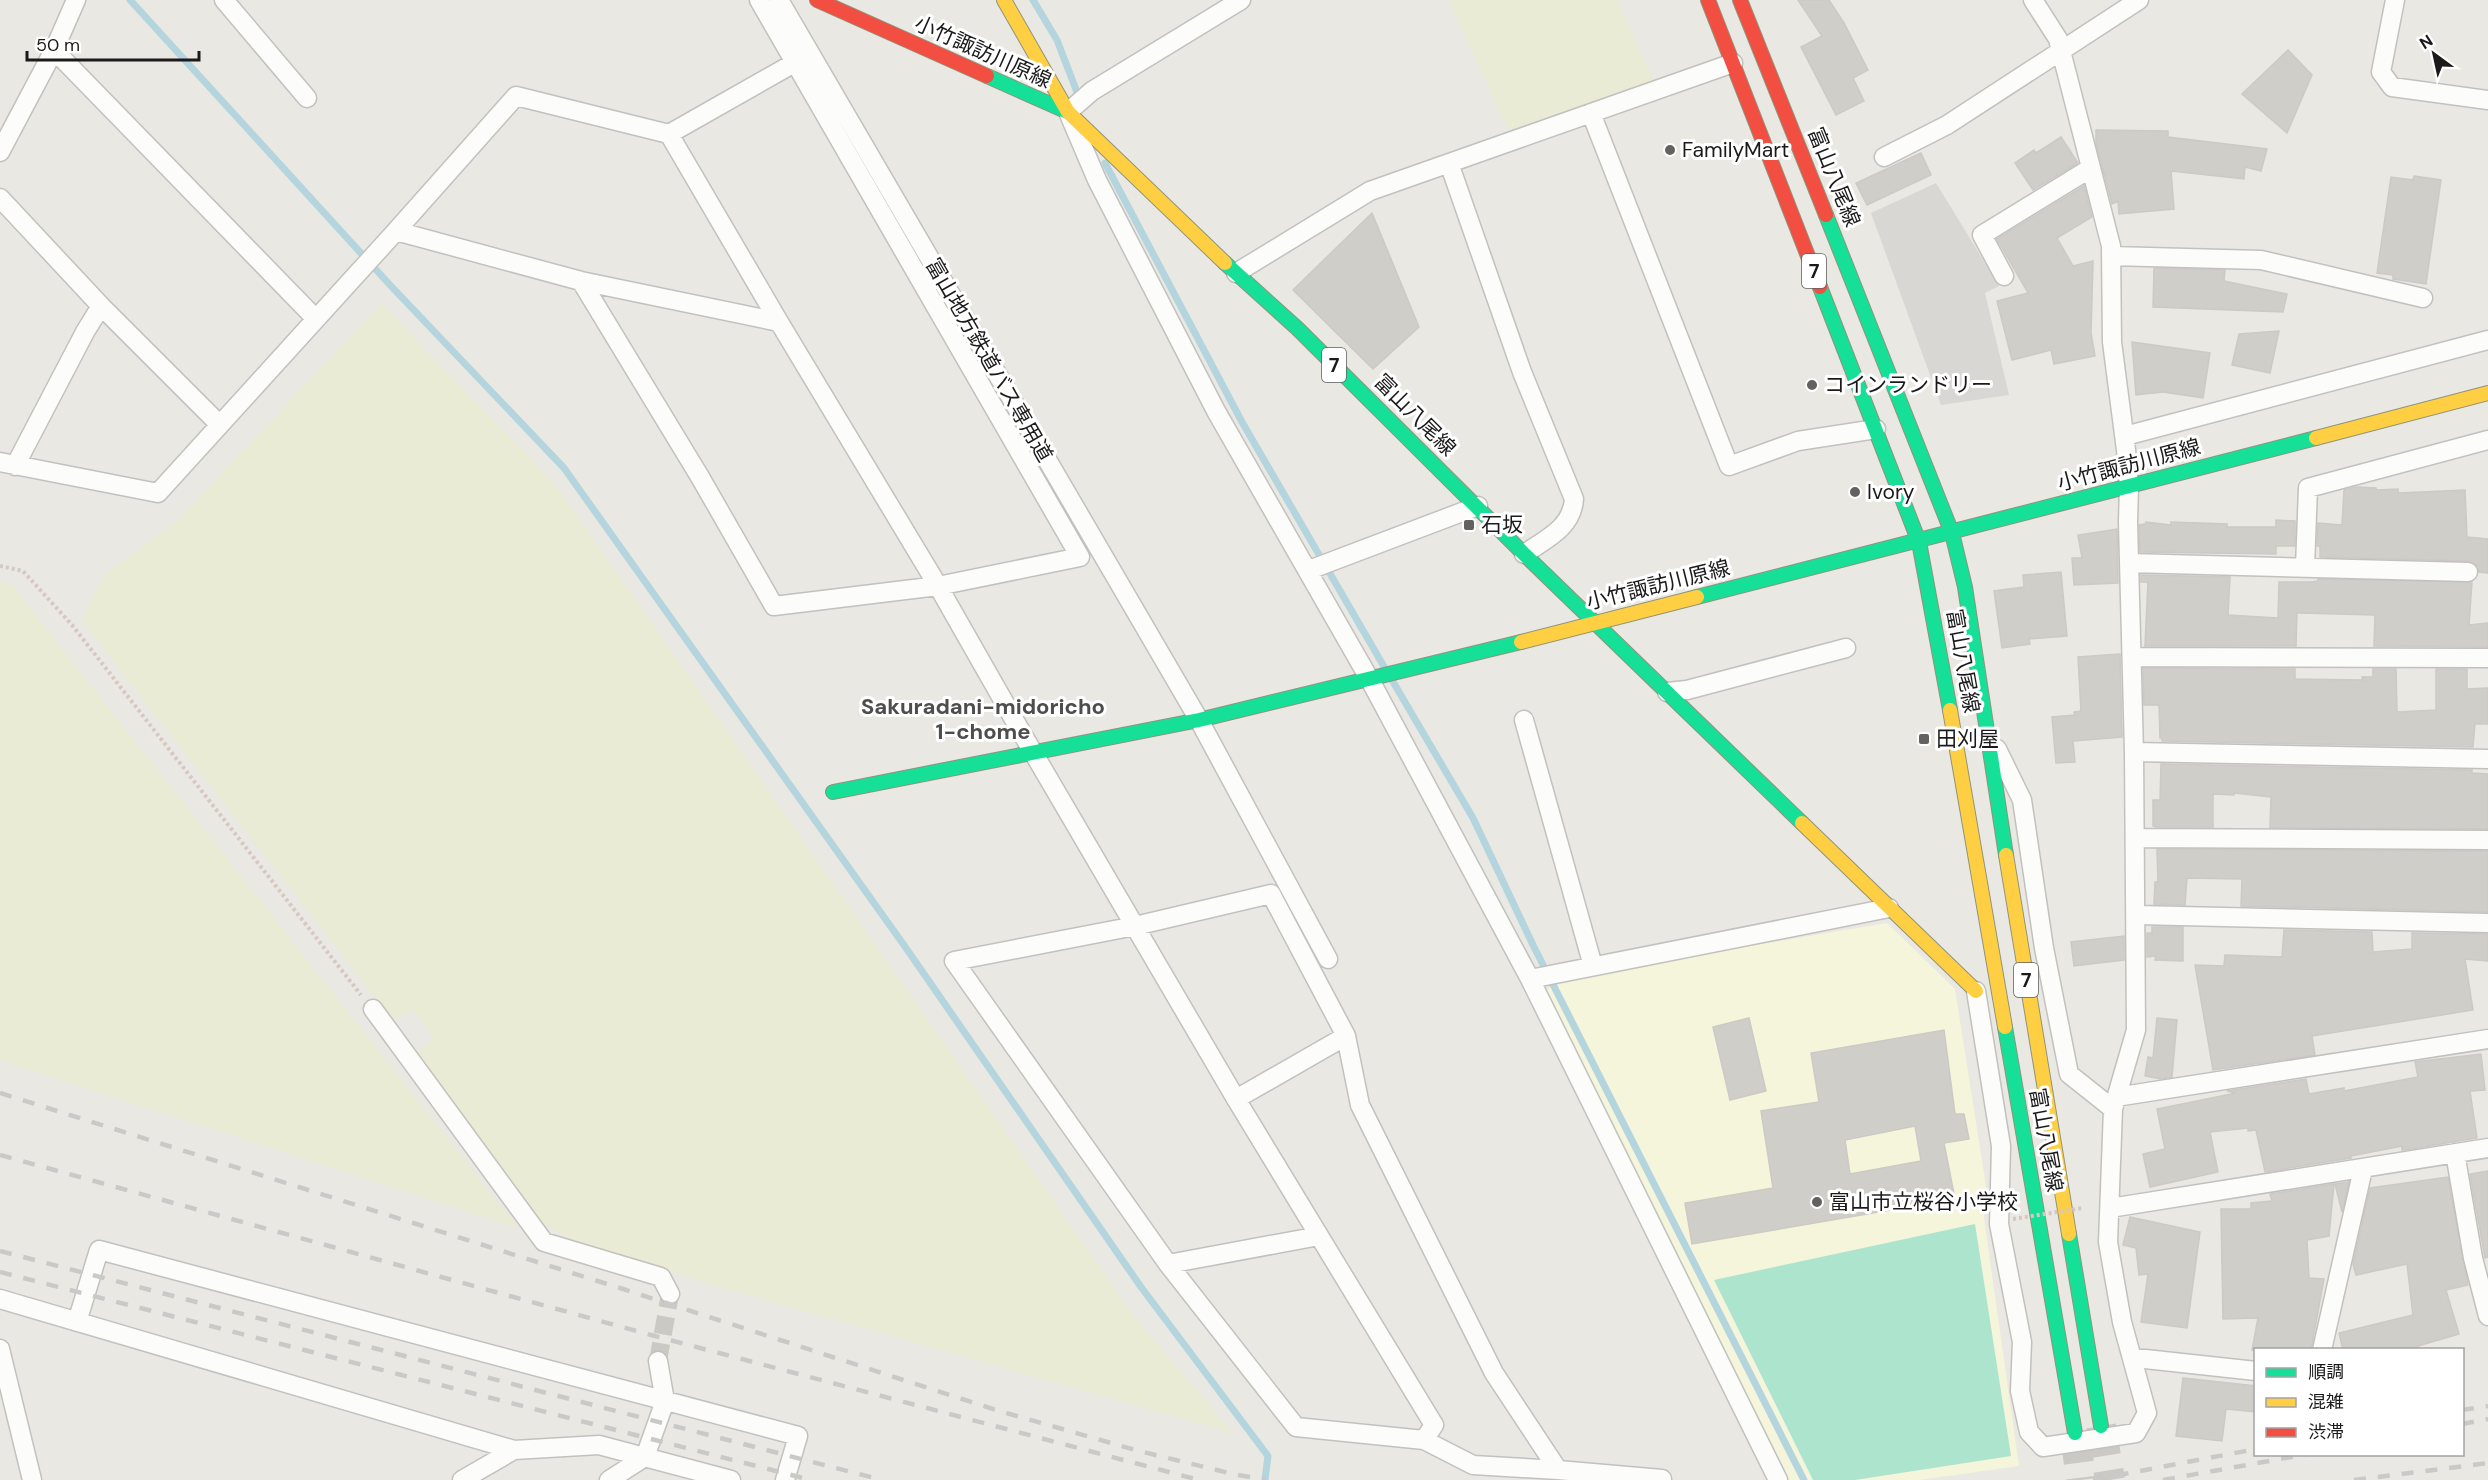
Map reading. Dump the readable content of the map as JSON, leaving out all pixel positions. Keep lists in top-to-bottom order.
{
  "streets": {
    "main road": ["小竹諏訪川原線", "富山八尾線", "7"],
    "street": ["富山地方鉄道バス専用道"]
  },
  "crossings": [
    ["小竹諏訪川原線", "富山八尾線"],
    ["小竹諏訪川原線", "富山地方鉄道バス専用道"]
  ],
  "districts": ["Sakuradani-midoricho 1-chome"],
  "places": {
    "other": [
      "FamilyMart",
      "コインランドリー",
      "Ivory",
      "富山市立桜谷小学校"
    ],
    "transit": ["石坂", "田刈屋"]
  },
  "legend": ["順調", "混雑", "渋滞"],
  "scale_bar": "50 m",
  "north": "top left"
}
